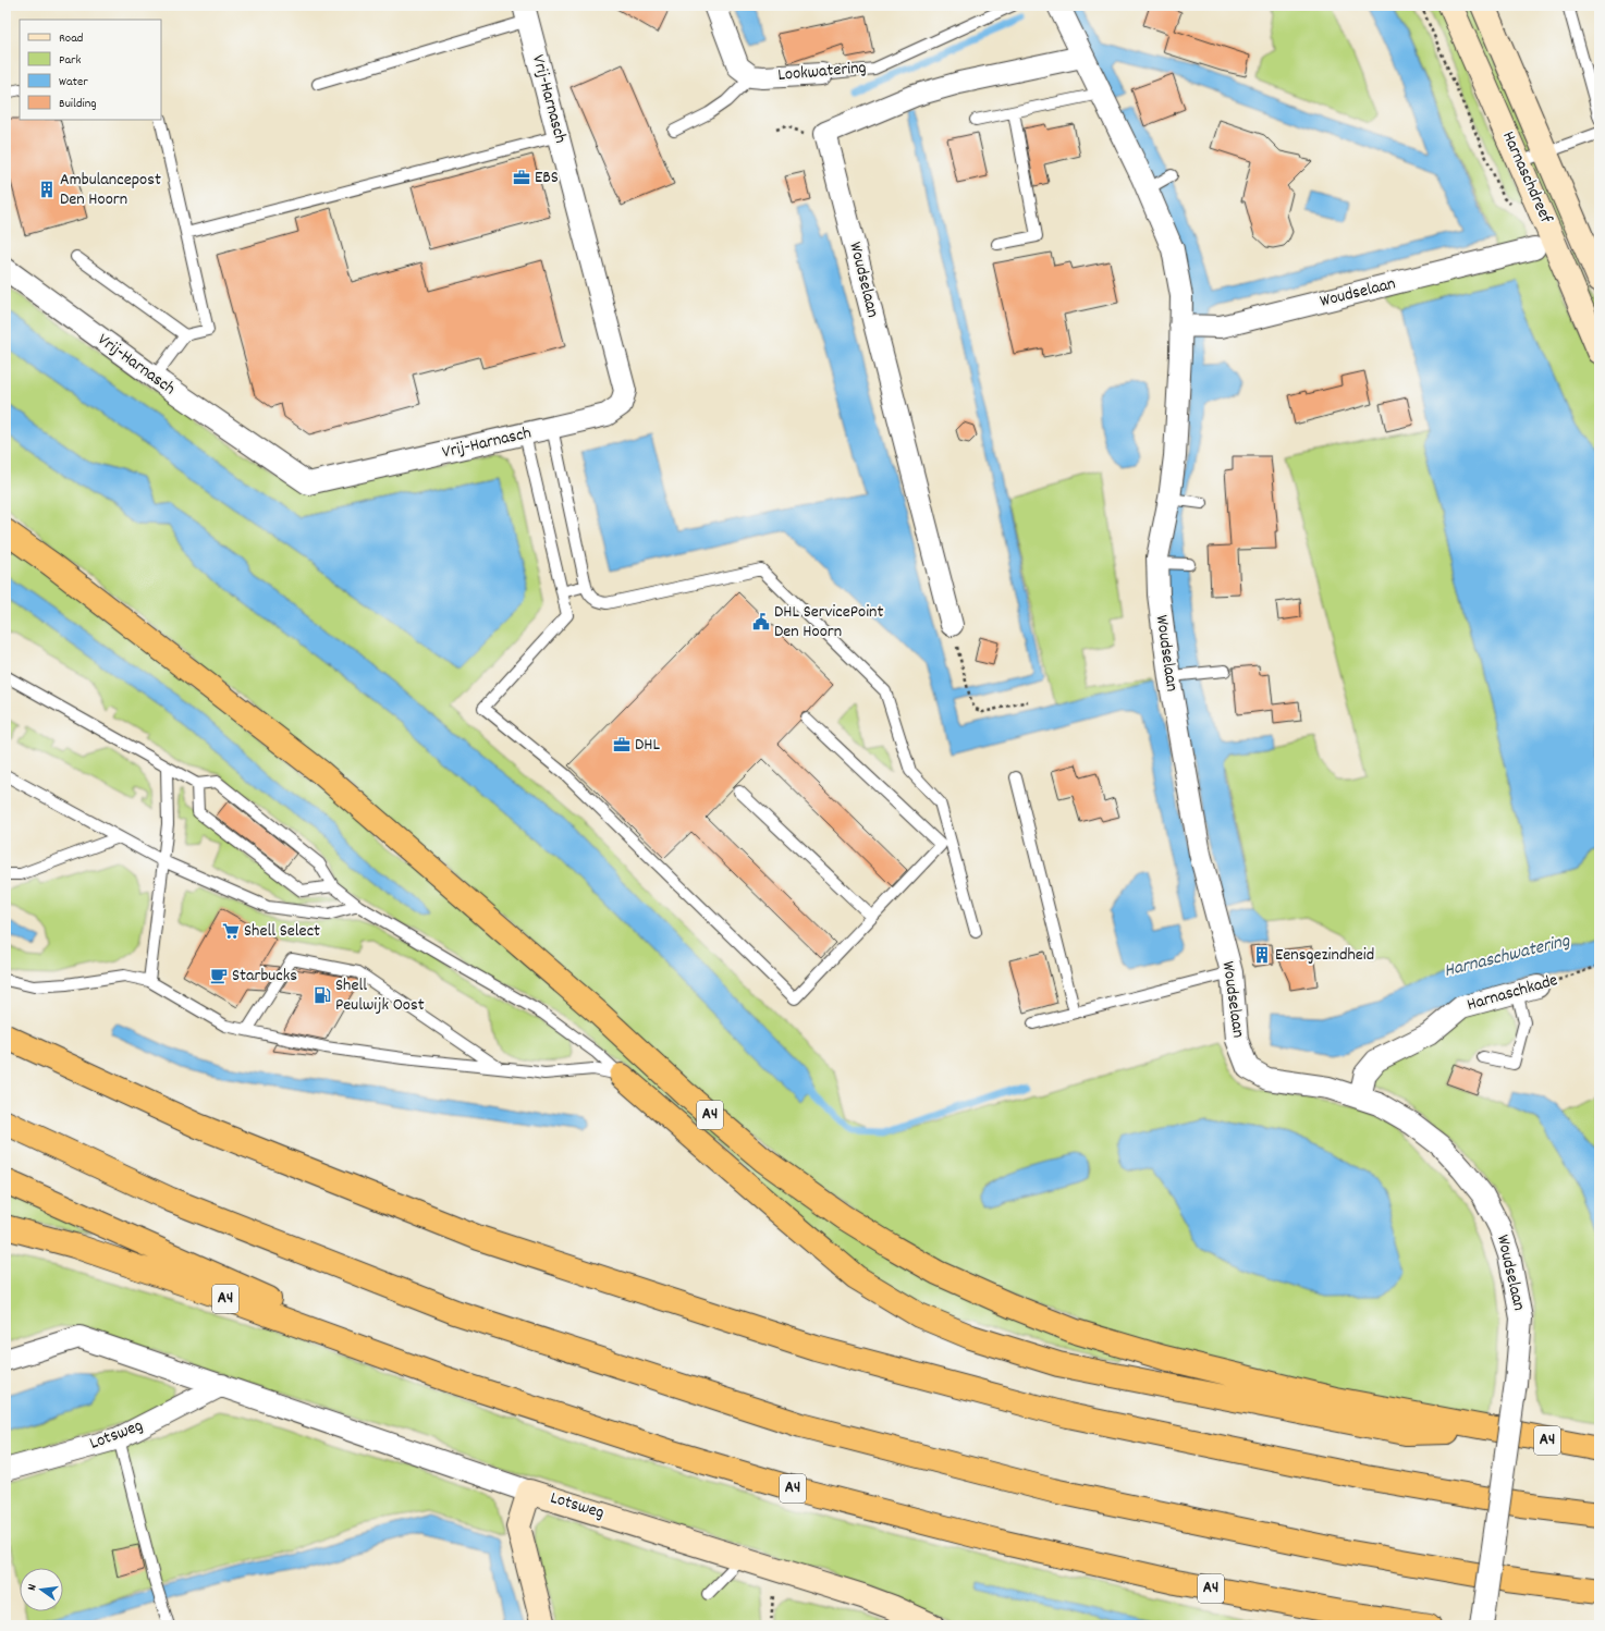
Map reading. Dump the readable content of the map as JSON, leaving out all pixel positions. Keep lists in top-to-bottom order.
{
  "streets": {
    "highway": ["A4"],
    "street": [
      "Lookwatering",
      "Vrij-Harnasch",
      "Harnaschdreef",
      "Woudselaan",
      "Harnaschkade",
      "Lotsweg"
    ]
  },
  "crossings": [
    ["Woudselaan", "Harnaschkade"]
  ],
  "water": ["Harnaschwatering"],
  "places": {
    "office": ["EBS", "DHL"],
    "building": ["Ambulancepost Den Hoorn", "Eensgezindheid"],
    "public building": ["DHL ServicePoint Den Hoorn"],
    "supermarket": ["Shell Select"],
    "cafe": ["Starbucks"],
    "fuel station": ["Shell Peulwijk Oost"]
  },
  "legend": [
    "Road",
    "Park",
    "Water",
    "Building"
  ],
  "north": "left"
}
